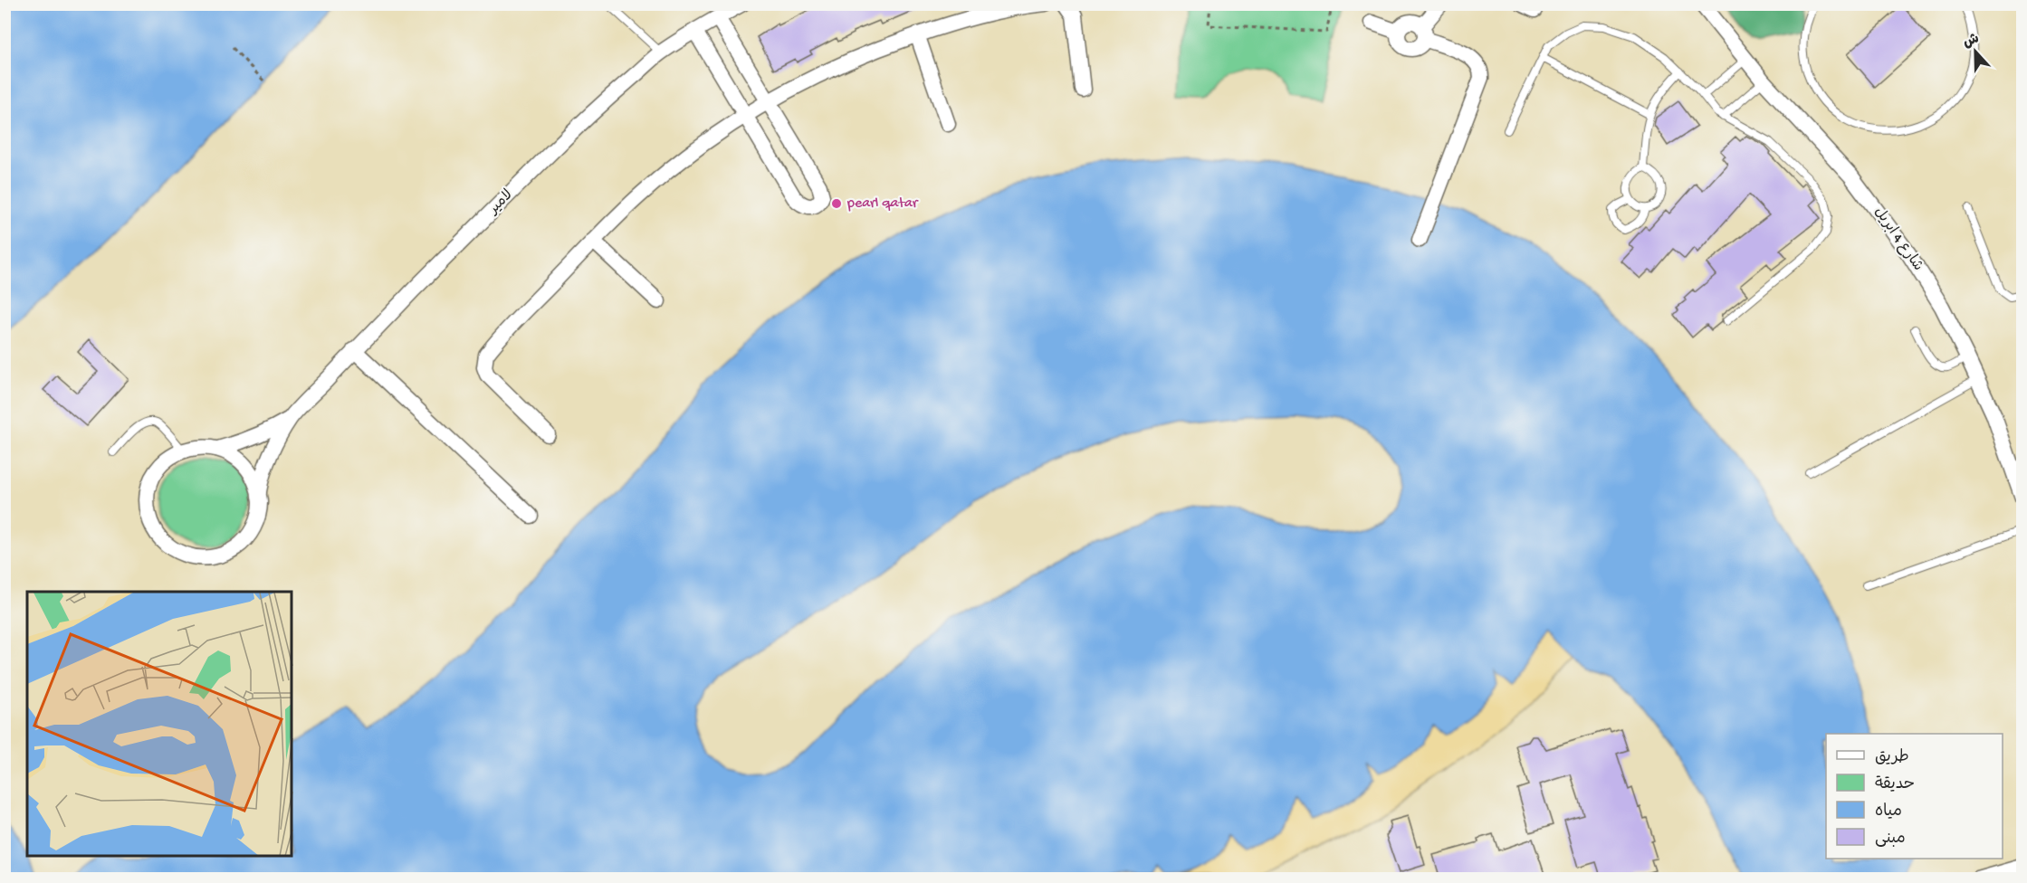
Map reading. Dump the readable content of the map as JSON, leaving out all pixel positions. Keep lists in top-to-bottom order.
{
  "streets": {
    "street": ["لامير", "شارع 4 ابريل"]
  },
  "places": ["pearl qatar"],
  "legend": [
    "طريق",
    "حديقة",
    "مياه",
    "مبنى"
  ],
  "north": "top"
}
